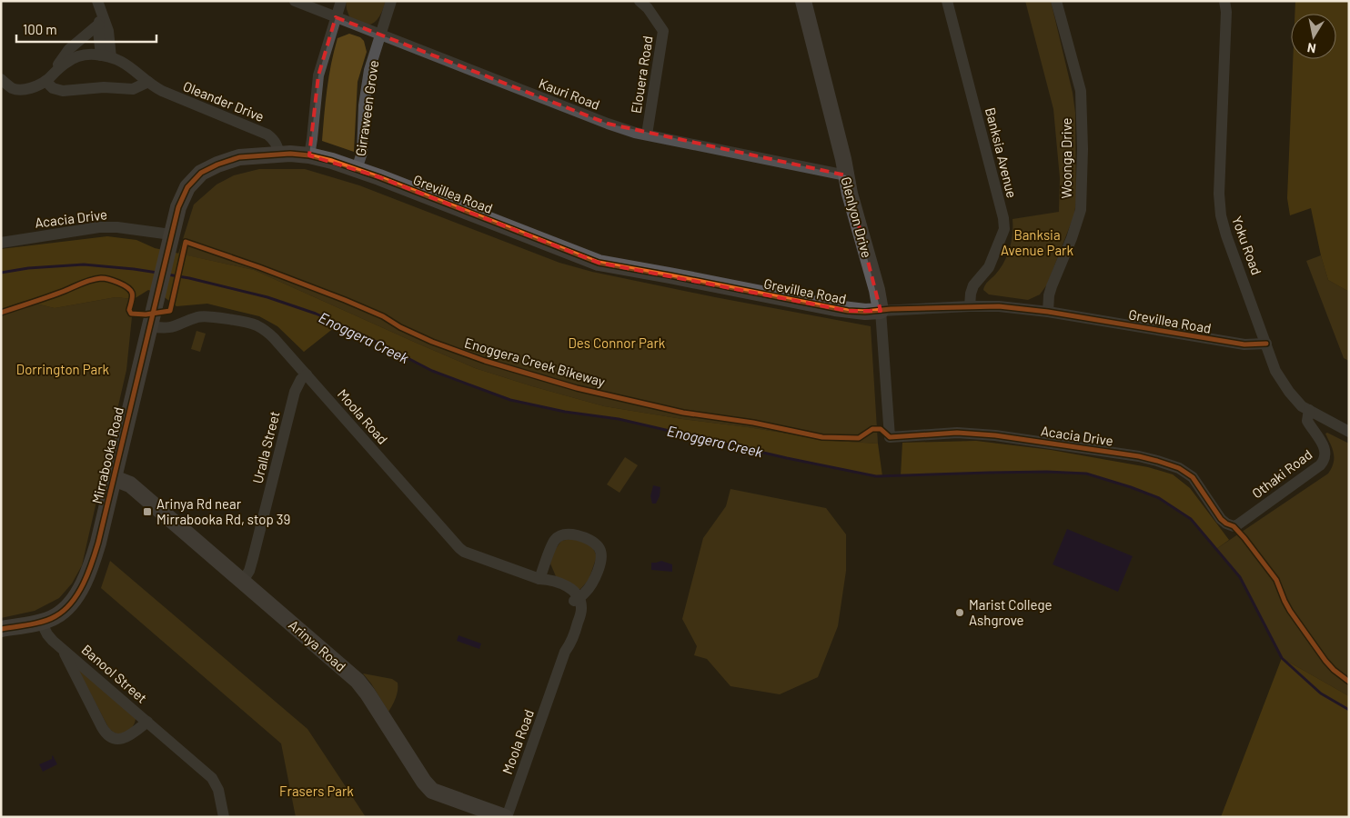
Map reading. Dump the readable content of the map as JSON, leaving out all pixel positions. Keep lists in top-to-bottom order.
{
  "streets": {
    "street": [
      "Elouera Road",
      "Kauri Road",
      "Oleander Drive",
      "Girraween Grove",
      "Banksia Avenue",
      "Woonga Drive",
      "Grevillea Road",
      "Glenlyon Drive",
      "Acacia Drive",
      "Yoku Road",
      "Moola Road",
      "Uralla Street",
      "Mirrabooka Road",
      "Othaki Road",
      "Arinya Road",
      "Banool Street"
    ],
    "cycle path": ["Enoggera Creek Bikeway"]
  },
  "crossings": [
    ["Elouera Road", "Kauri Road"],
    ["Kauri Road", "Girraween Grove"],
    ["Kauri Road", "Glenlyon Drive"],
    ["Oleander Drive", "Girraween Grove"],
    ["Girraween Grove", "Grevillea Road"],
    ["Girraween Grove", "Acacia Drive"],
    ["Girraween Grove", "Mirrabooka Road"],
    ["Banksia Avenue", "Grevillea Road"],
    ["Woonga Drive", "Grevillea Road"],
    ["Grevillea Road", "Glenlyon Drive"],
    ["Grevillea Road", "Yoku Road"],
    ["Glenlyon Drive", "Acacia Drive"],
    ["Acacia Drive", "Mirrabooka Road"],
    ["Acacia Drive", "Othaki Road"],
    ["Yoku Road", "Othaki Road"],
    ["Moola Road", "Uralla Street"],
    ["Moola Road", "Mirrabooka Road"],
    ["Moola Road", "Arinya Road"],
    ["Uralla Street", "Arinya Road"],
    ["Mirrabooka Road", "Arinya Road"],
    ["Mirrabooka Road", "Banool Street"]
  ],
  "water": ["Enoggera Creek"],
  "parks": [
    "Banksia Avenue Park",
    "Des Connor Park",
    "Dorrington Park",
    "Frasers Park"
  ],
  "places": {
    "transit": ["Arinya Rd near Mirrabooka Rd, stop 39"],
    "other": ["Marist College Ashgrove"]
  },
  "scale_bar": "100 m",
  "north": "bottom"
}
